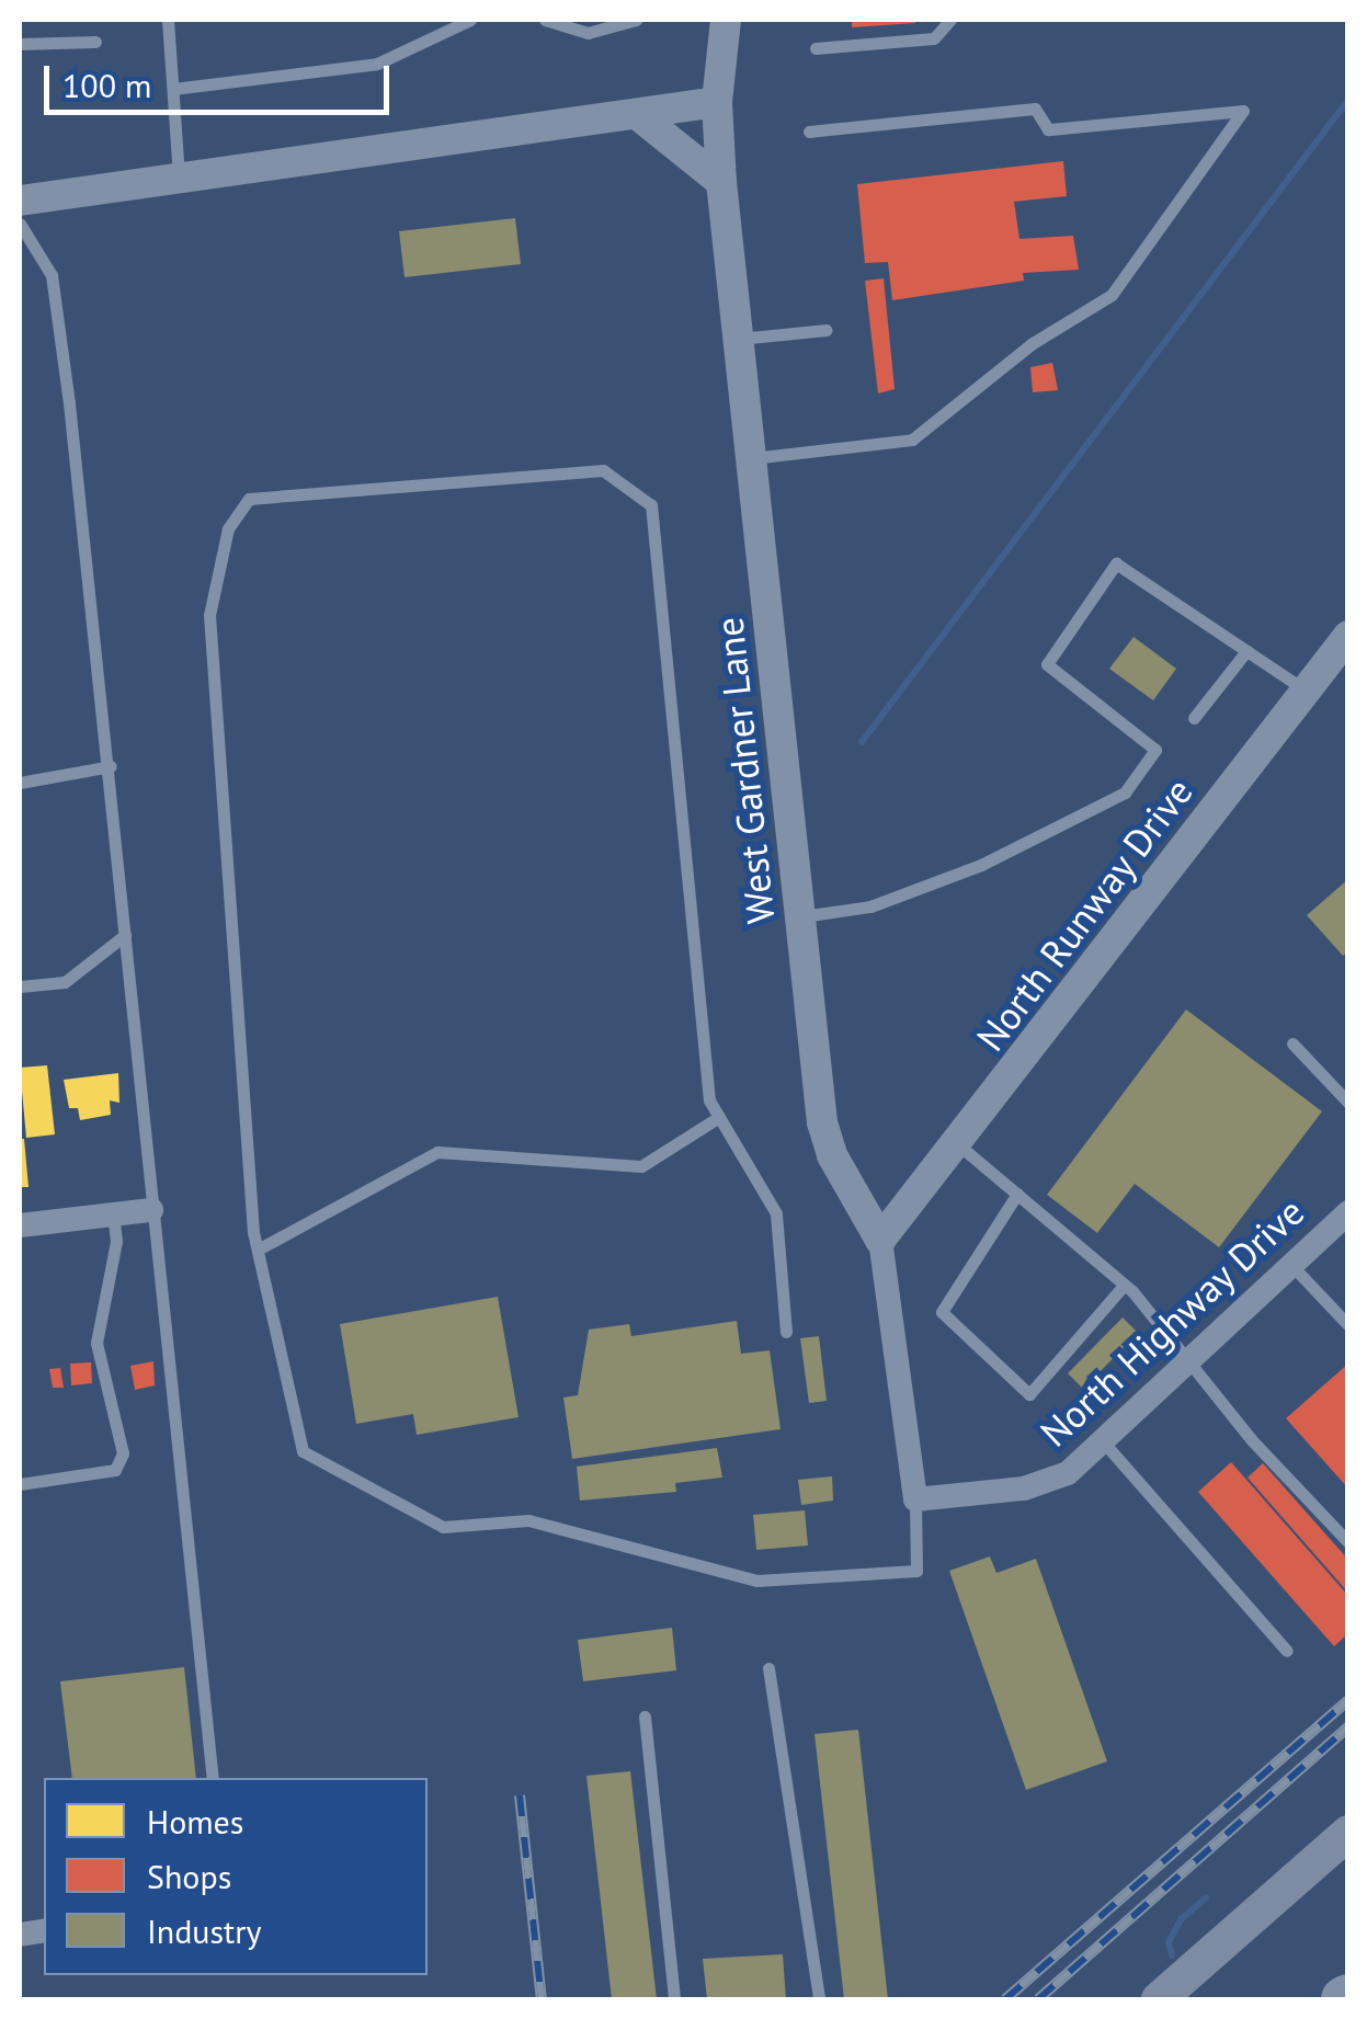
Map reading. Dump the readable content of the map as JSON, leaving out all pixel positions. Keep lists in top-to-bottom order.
{
  "streets": {
    "street": ["West Gardner Lane", "North Runway Drive", "North Highway Drive"]
  },
  "crossings": [
    ["West Gardner Lane", "North Runway Drive"],
    ["West Gardner Lane", "North Highway Drive"]
  ],
  "legend": ["Homes", "Shops", "Industry"],
  "scale_bar": "100 m"
}
